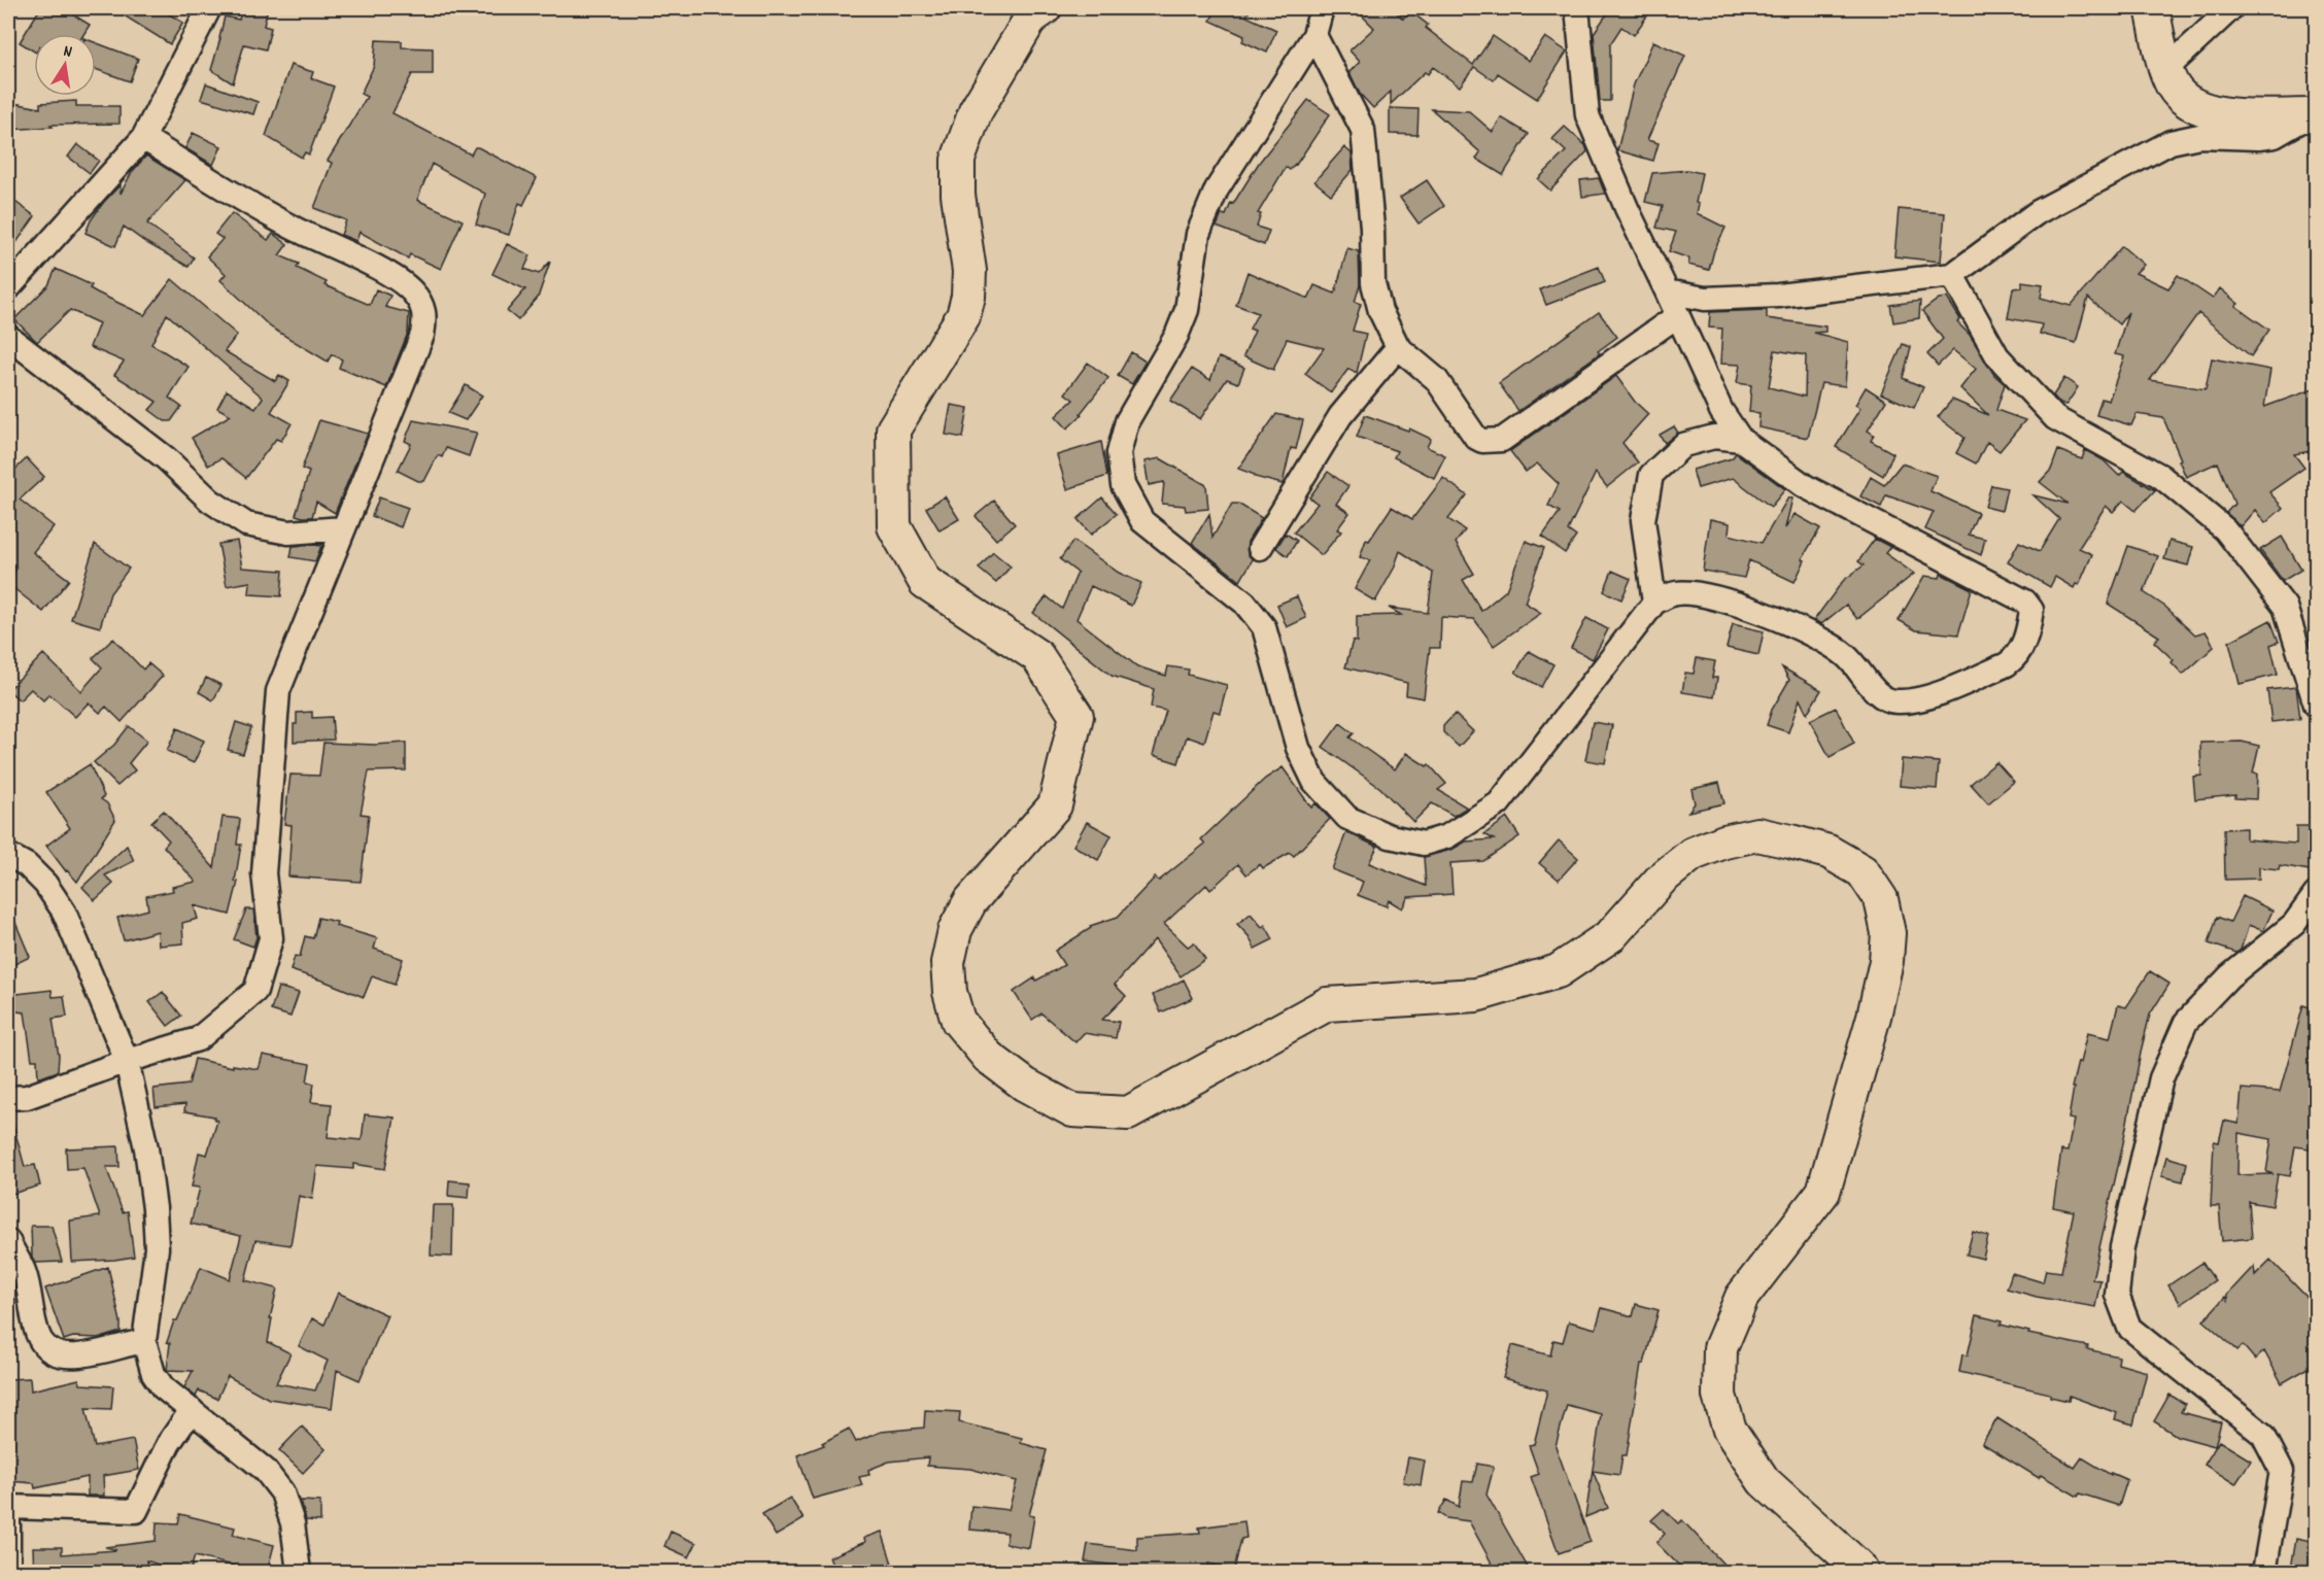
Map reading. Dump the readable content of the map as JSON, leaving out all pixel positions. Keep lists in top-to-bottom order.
{
  "north": "top"
}
